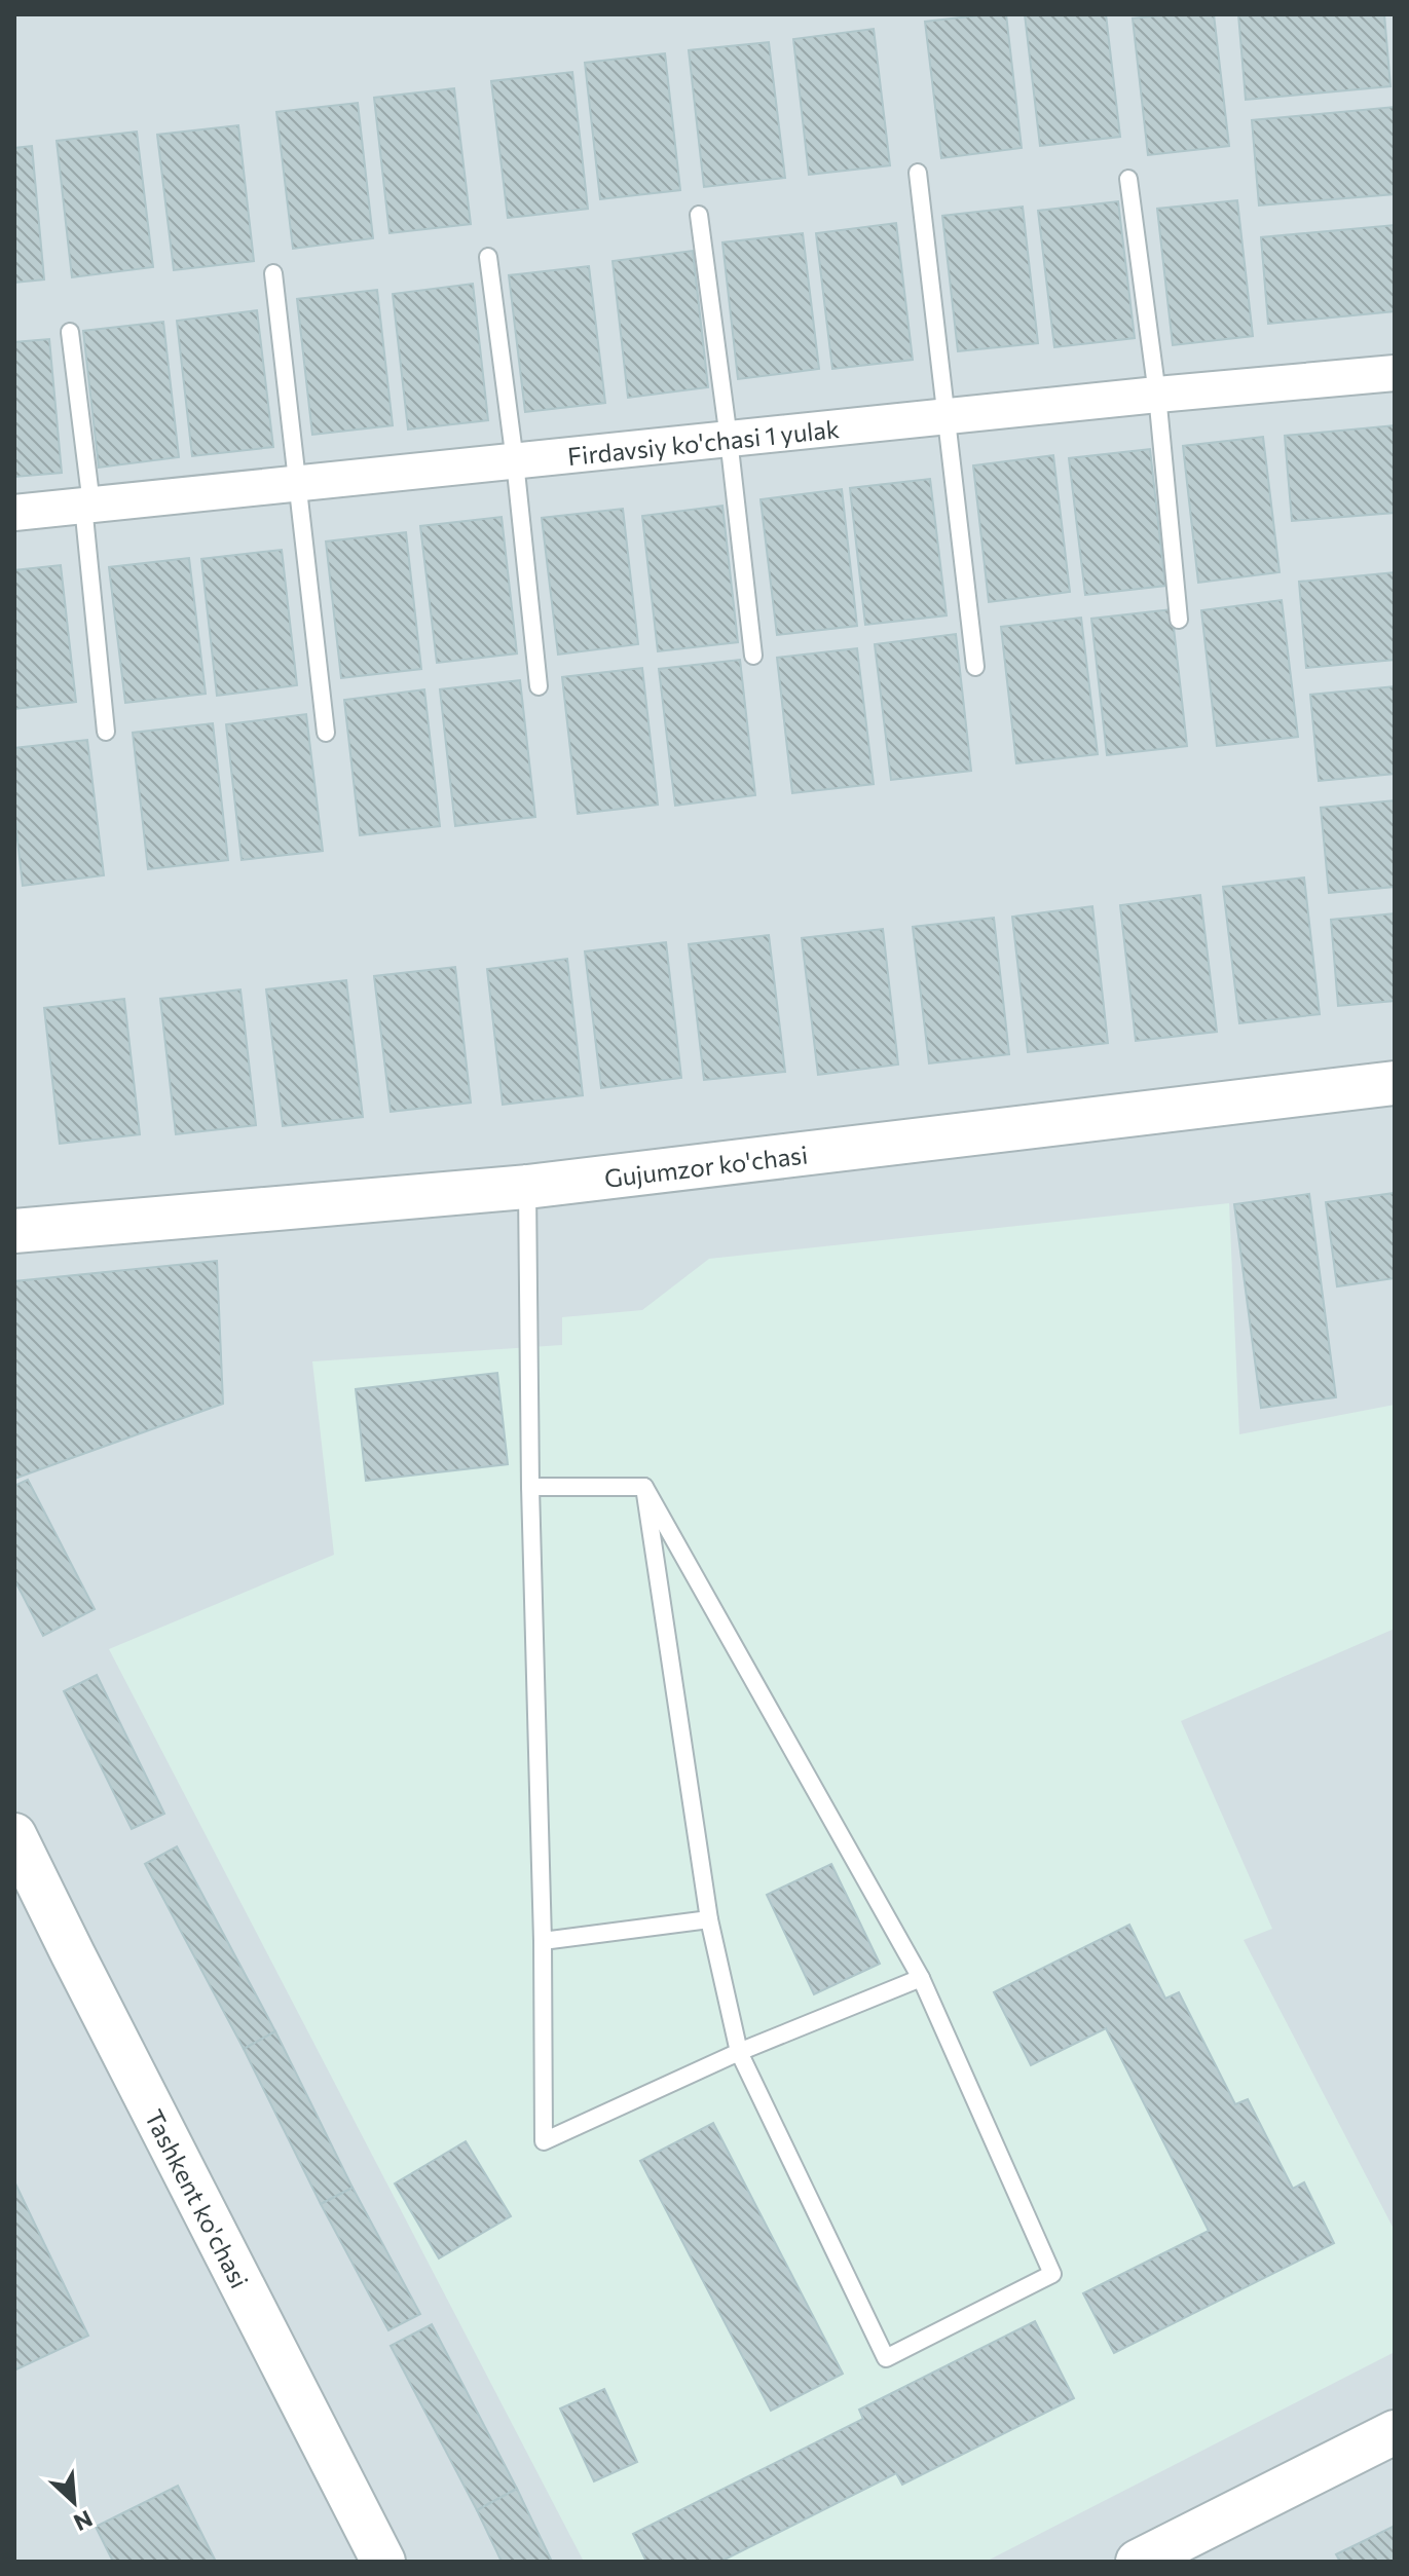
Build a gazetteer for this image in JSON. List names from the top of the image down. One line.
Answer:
{"streets":{"street":["Firdavsiy ko'chasi 1 yulak","Gujumzor ko'chasi","Tashkent ko'chasi"]},"north":"bottom right"}
